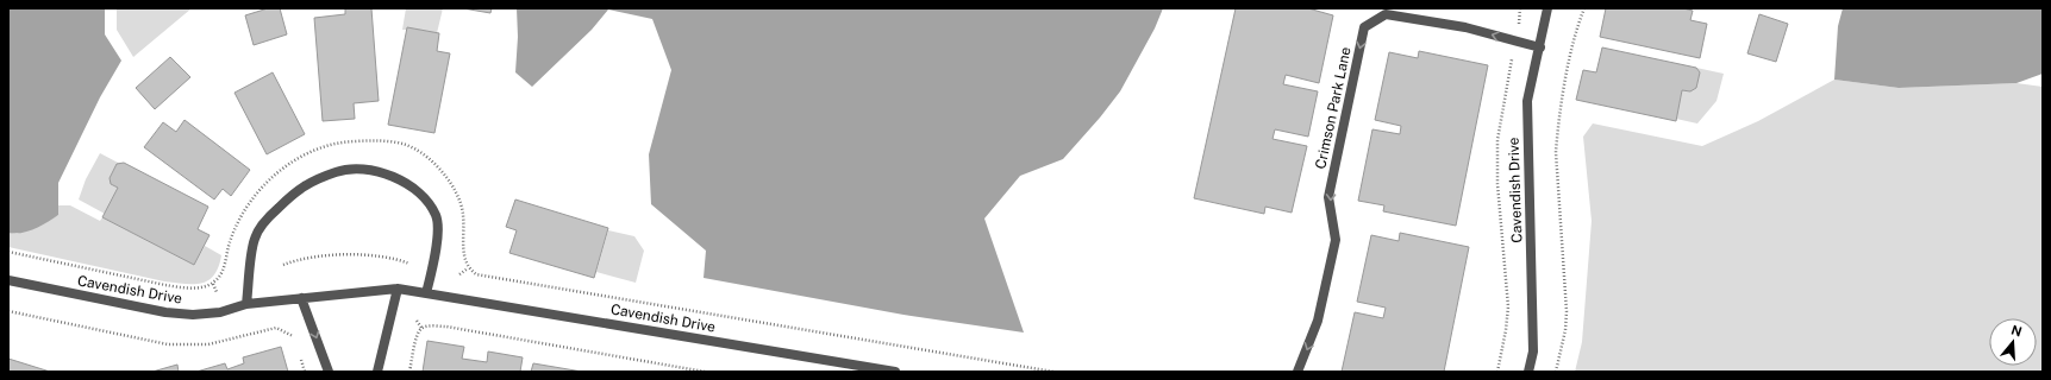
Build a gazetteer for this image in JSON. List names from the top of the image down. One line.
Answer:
{"streets":{"street":["Crimson Park Lane","Cavendish Drive"]},"crossings":[["Crimson Park Lane","Cavendish Drive"]],"north":"top"}
